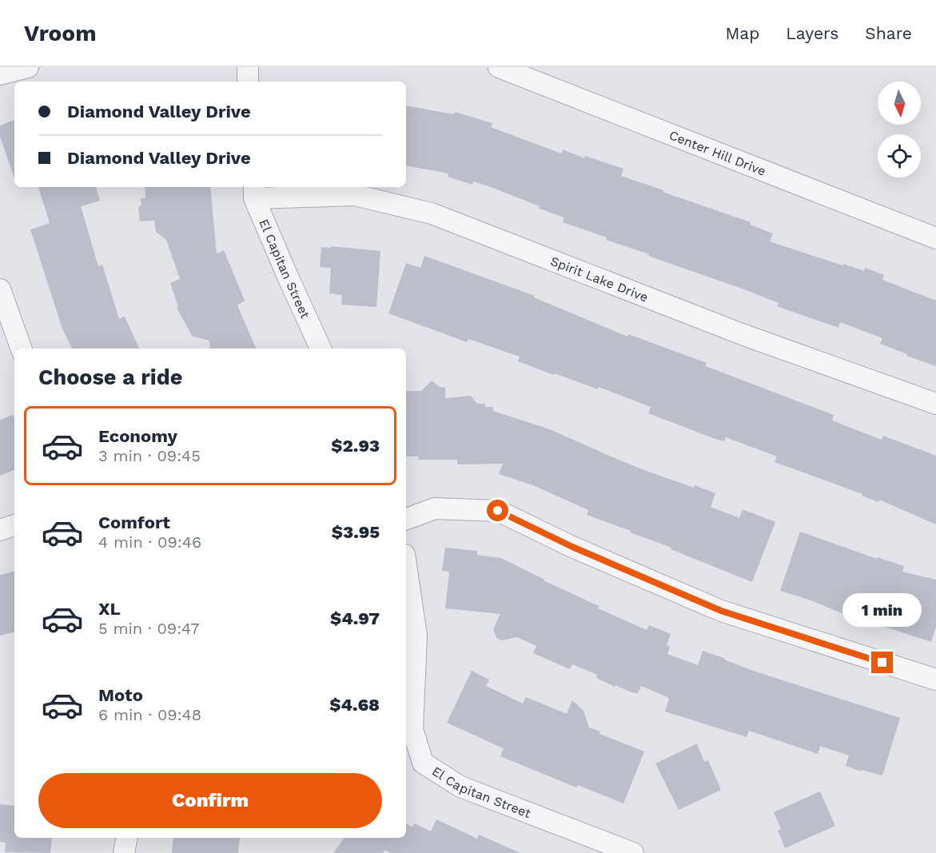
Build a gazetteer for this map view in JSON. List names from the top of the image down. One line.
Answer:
{"streets":{"street":["Center Hill Drive","El Capitan Street","Spirit Lake Drive"]},"crossings":[["El Capitan Street","Spirit Lake Drive"]],"north":"bottom","page":{"header":"Vroom","nav":["Map","Layers","Share"],"banner":["Diamond Valley Drive","Diamond Valley Drive"],"heading":"Choose a ride","list":[{"name":"Economy","note":"3 min · 09:45","value":"$2.93"},{"name":"Comfort","note":"4 min · 09:46","value":"$3.95"},{"name":"XL","note":"5 min · 09:47","value":"$4.97"},{"name":"Moto","note":"6 min · 09:48","value":"$4.68"}],"bubble":"1 min","buttons":"Confirm"}}
